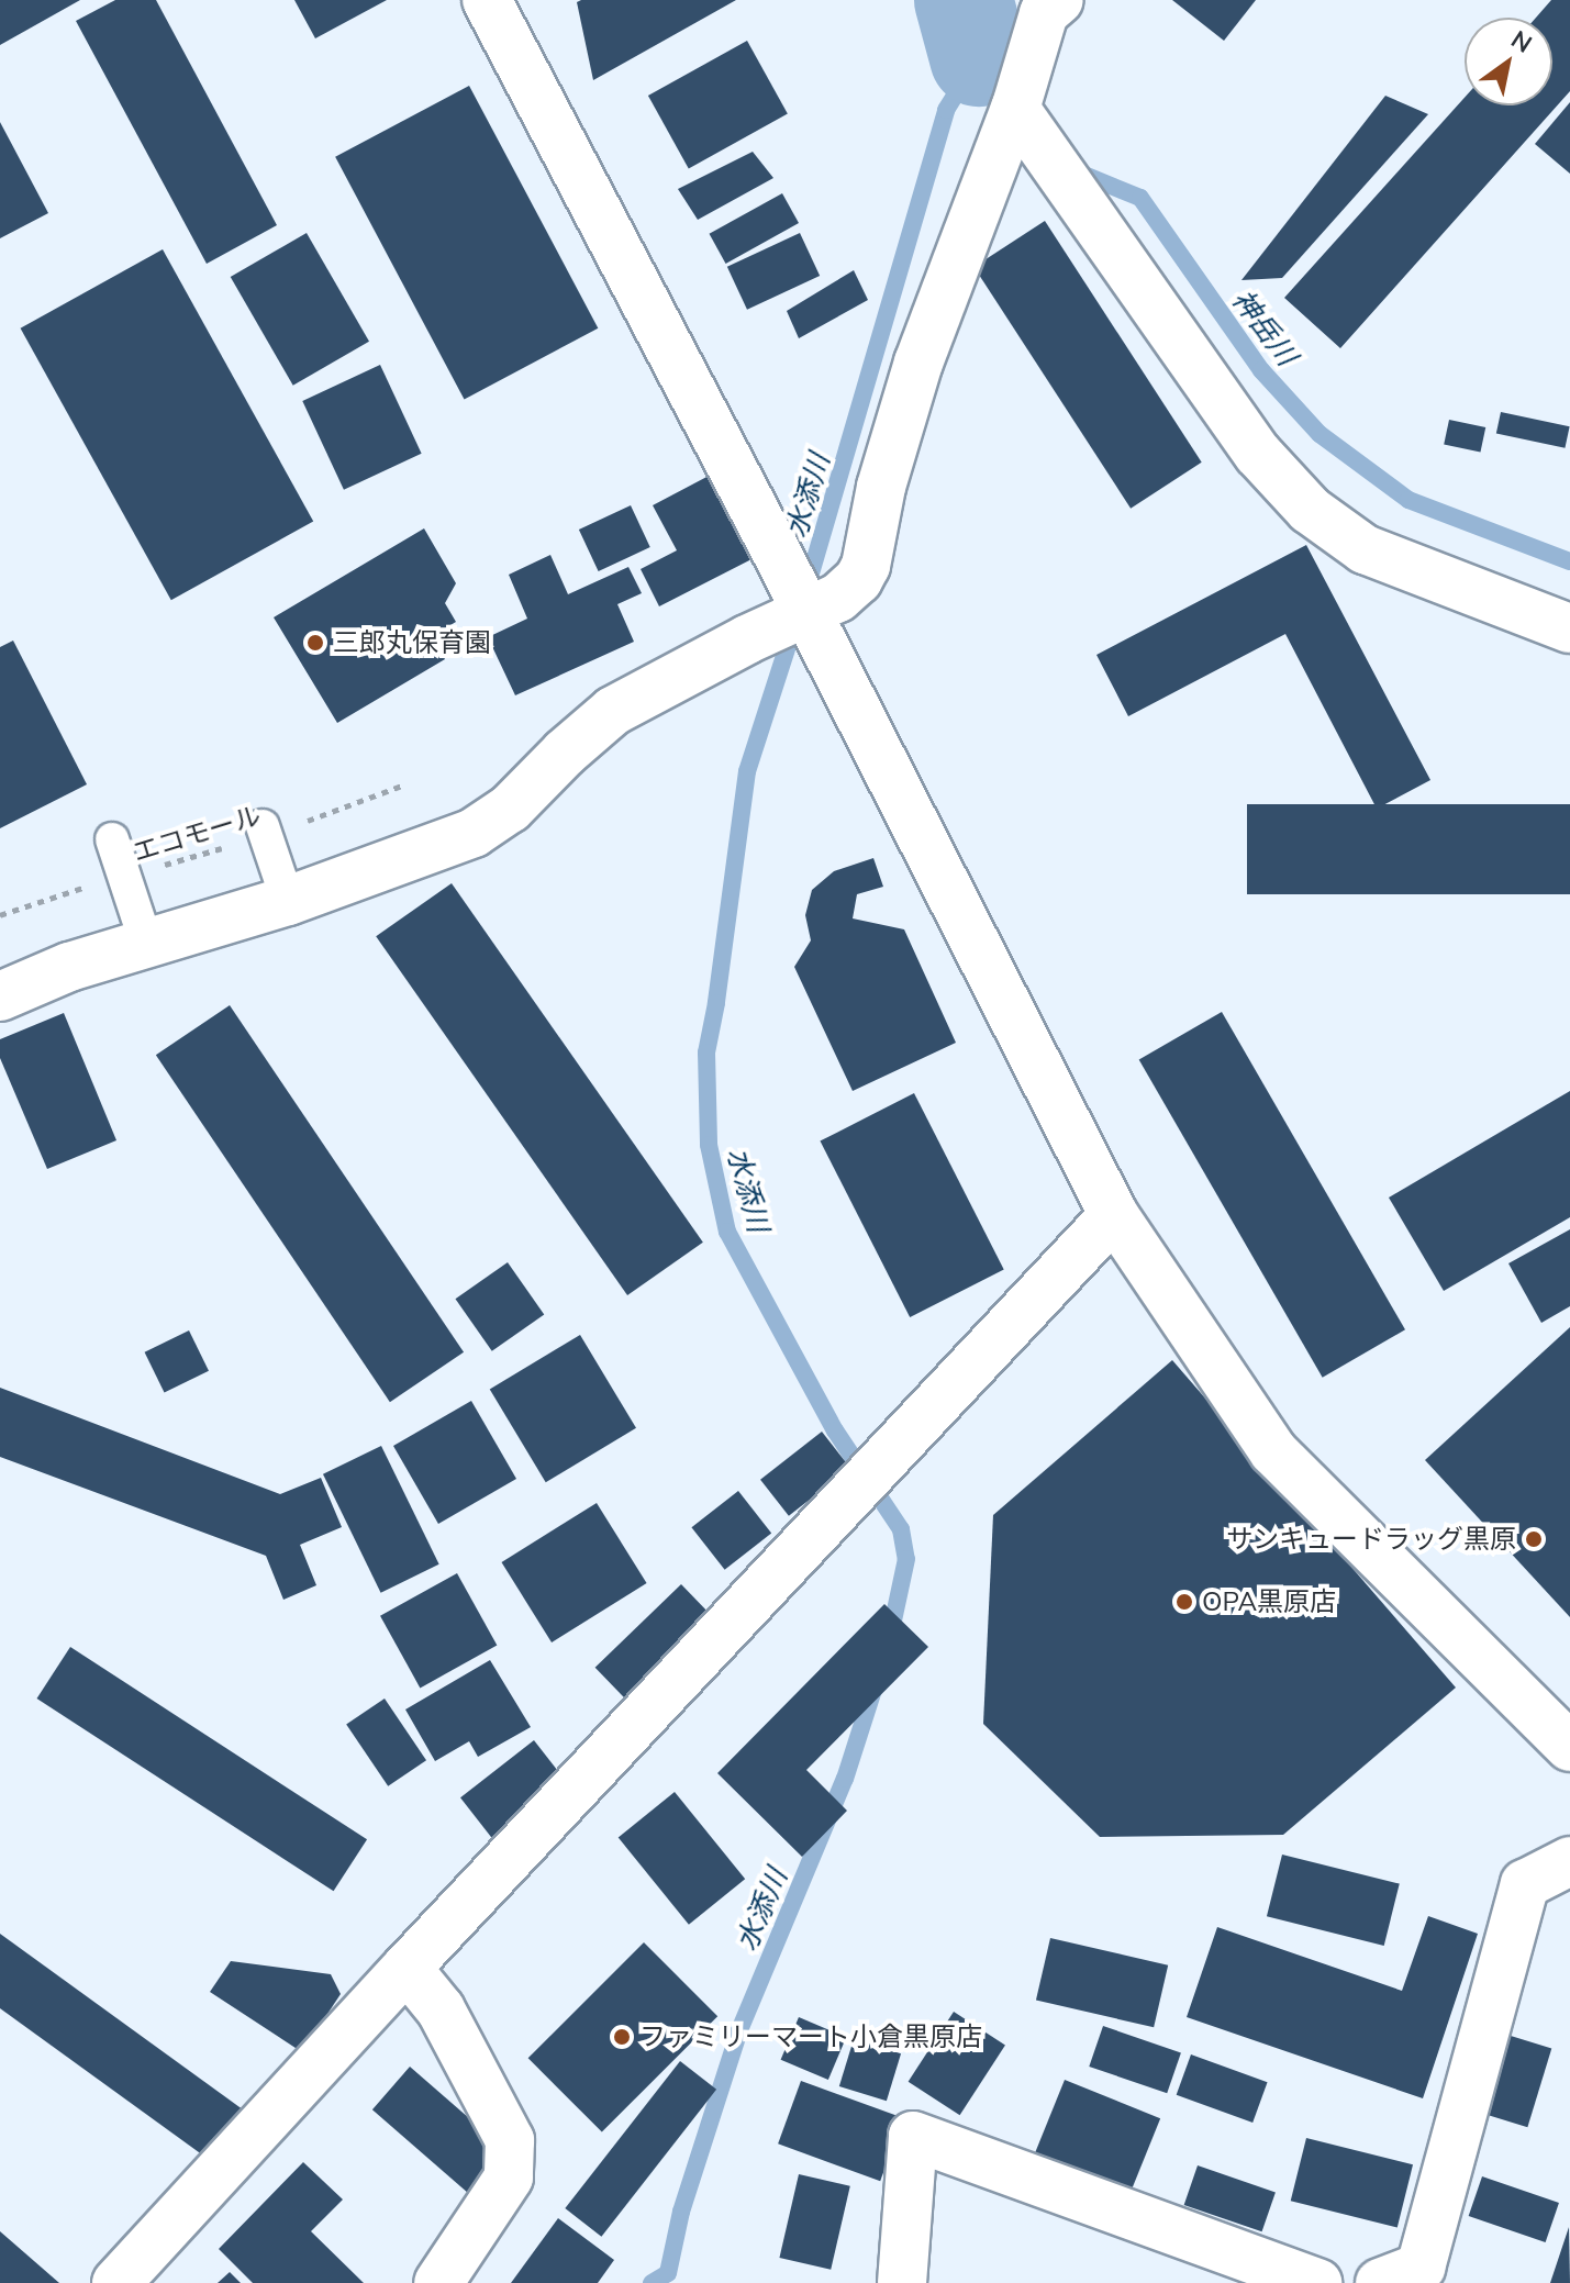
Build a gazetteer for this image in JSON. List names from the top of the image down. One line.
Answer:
{"streets":{"path":["エコモール"]},"water":["神岳川","水添川"],"places":["三郎丸保育園","サンキュードラッグ黒原","OPA黒原店","ファミリーマート小倉黒原店"],"north":"top right"}
